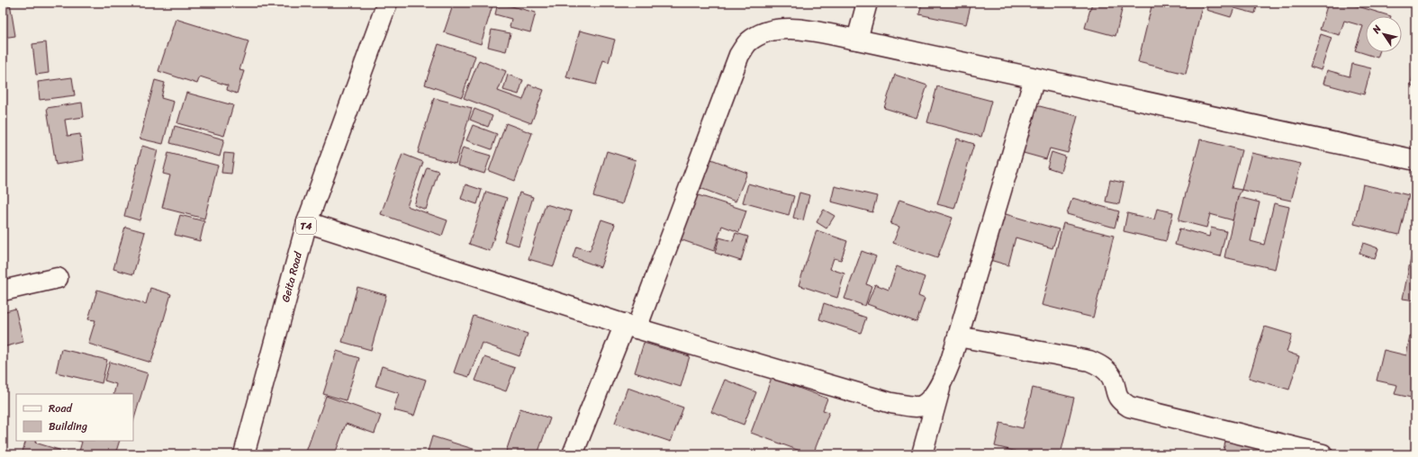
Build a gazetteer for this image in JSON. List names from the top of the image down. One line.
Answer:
{"streets":{"main road":["T4","Geita Road"]},"legend":["Road","Building"],"north":"top left"}
